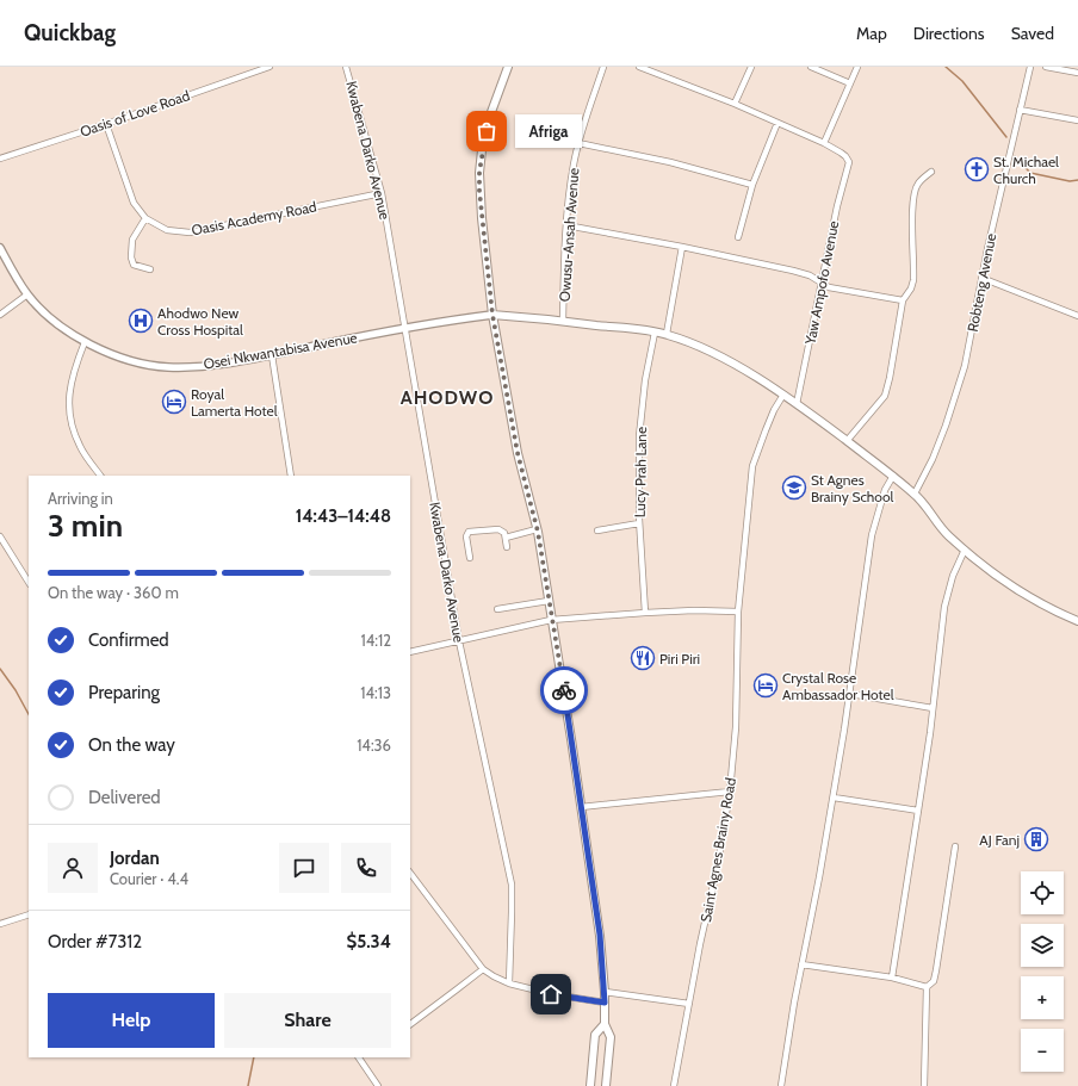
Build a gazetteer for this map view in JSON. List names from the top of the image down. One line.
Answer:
{"streets":{"street":["Oasis of Love Road","Kwabena Darko Avenue","Oasis Academy Road","Owusu-Ansah Avenue","Yaw Ampofo Avenue","Robteng Avenue","Osei Nkwantabisa Avenue","Lucy Prah Lane","Saint Agnes Brainy Road"]},"crossings":[["Oasis of Love Road","Oasis Academy Road"],["Kwabena Darko Avenue","Oasis Academy Road"],["Kwabena Darko Avenue","Osei Nkwantabisa Avenue"]],"districts":["AHODWO"],"places":{"other":["Afriga"],"church":["St. Michael Church"],"hospital":["Ahodwo New Cross Hospital"],"hotel":["Royal Lamerta Hotel","Crystal Rose Ambassador Hotel"],"school or university":["St Agnes Brainy School"],"restaurant":["Piri Piri"],"building":["AJ Fanj"]},"page":{"header":"Quickbag","nav":["Map","Directions","Saved"],"bubble":"Afriga","heading":["3 min","Arriving in","14:43–14:48"],"panel":["Jordan","Courier · 4.4","Order #7312","$5.34"],"bar":"On the way · 360 m","list":[["Confirmed","14:12"],["Preparing","14:13"],["On the way","14:36"],"Delivered"],"map_buttons":["+","−"],"buttons":["Help","Share"]}}
